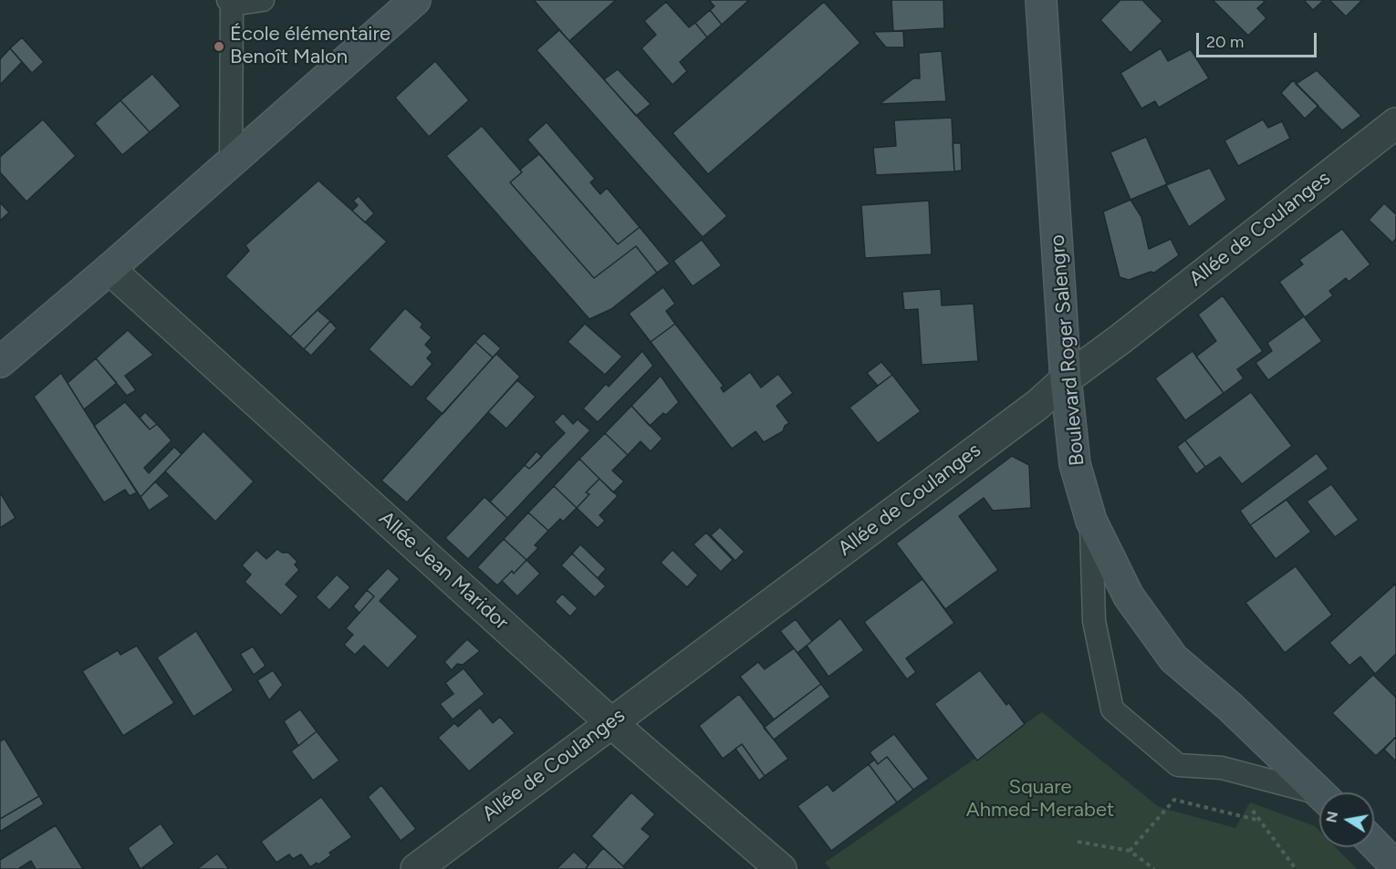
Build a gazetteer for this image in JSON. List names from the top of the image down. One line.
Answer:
{"streets":{"main road":["Boulevard Roger Salengro"],"street":["Allée de Coulanges","Allée Jean Maridor"]},"crossings":[["Allée de Coulanges","Boulevard Roger Salengro"],["Allée de Coulanges","Allée Jean Maridor"]],"parks":["Square Ahmed-Merabet"],"places":["École élémentaire Benoît Malon"],"scale_bar":"20 m","north":"left"}
